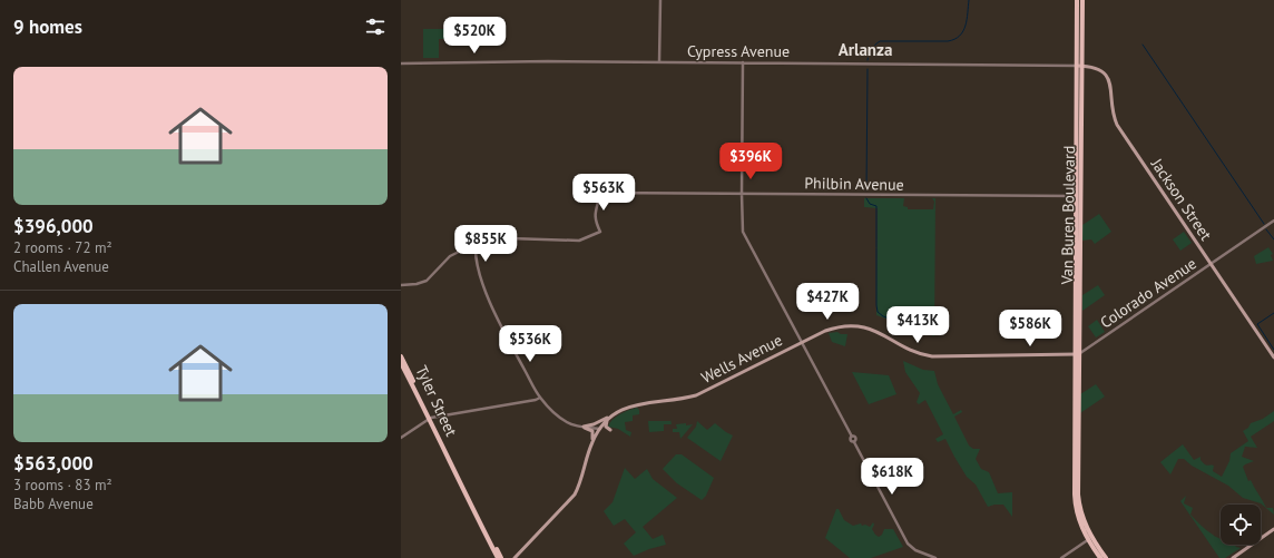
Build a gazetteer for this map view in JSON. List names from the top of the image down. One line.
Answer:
{"streets":{"main road":["Jackson Street","Van Buren Boulevard","Wells Avenue","Tyler Street"],"street":["Cypress Avenue","Philbin Avenue","Colorado Avenue"]},"crossings":[["Cypress Avenue","Jackson Street"],["Cypress Avenue","Van Buren Boulevard"],["Philbin Avenue","Van Buren Boulevard"],["Jackson Street","Van Buren Boulevard"],["Jackson Street","Colorado Avenue"],["Van Buren Boulevard","Colorado Avenue"],["Van Buren Boulevard","Wells Avenue"],["Colorado Avenue","Wells Avenue"]],"districts":["Arlanza"],"page":{"heading":"9 homes","price":["$520K","$396K","$563K","$855K","$427K","$413K","$586K","$536K","$618K"],"list":[{"name":"$396,000","note":"2 rooms · 72 m² · Challen Avenue"},{"name":"$563,000","note":"3 rooms · 83 m² · Babb Avenue"}]}}
